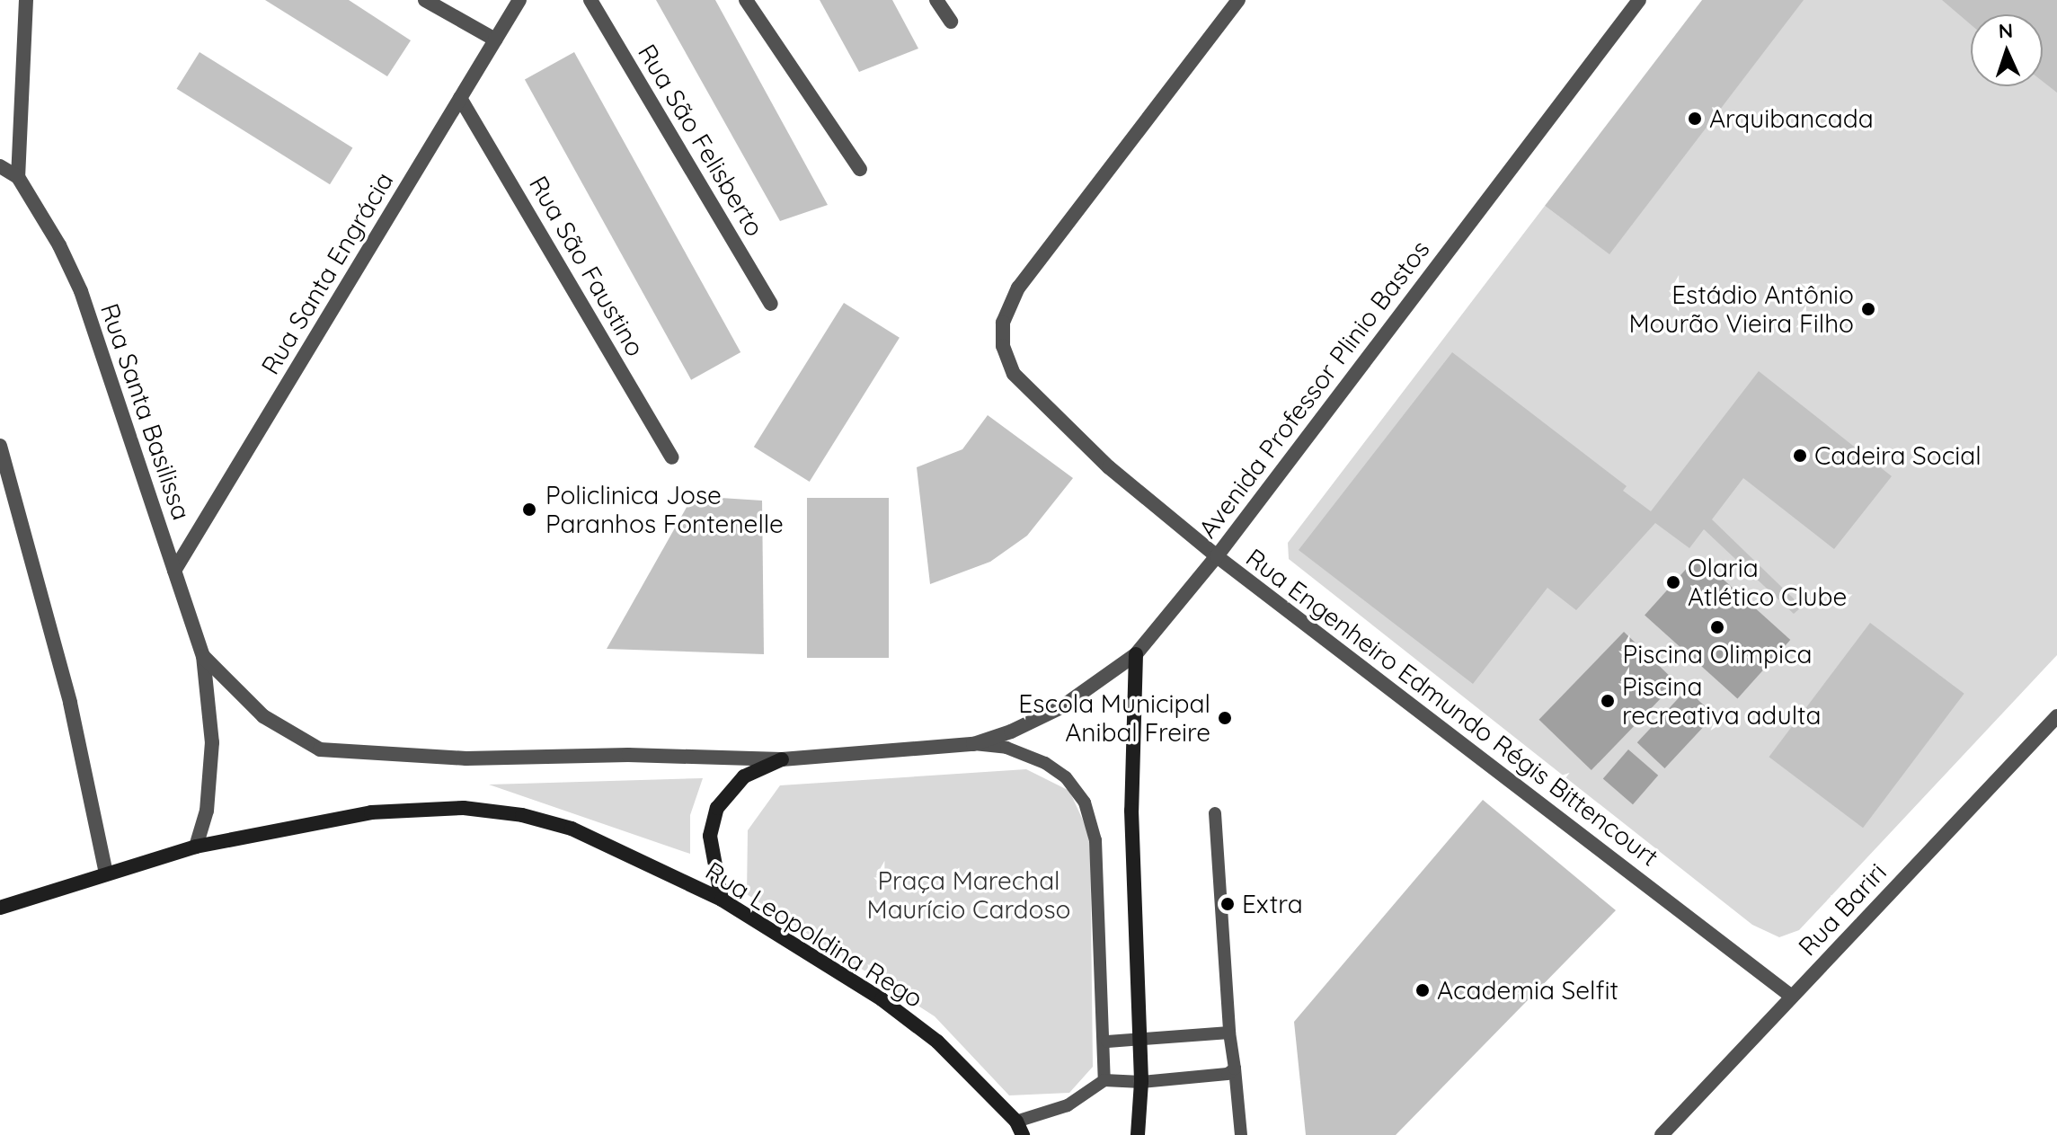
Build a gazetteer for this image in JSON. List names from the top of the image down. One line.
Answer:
{"streets":{"main road":["Rua Leopoldina Rego"],"street":["Rua São Felisberto","Rua São Faustino","Rua Santa Engrácia","Avenida Professor Plinio Bastos","Rua Santa Basilissa","Rua Engenheiro Edmundo Régis Bittencourt","Rua Bariri"]},"crossings":[["Rua São Faustino","Rua Santa Engrácia"],["Rua Santa Engrácia","Rua Santa Basilissa"],["Avenida Professor Plinio Bastos","Rua Engenheiro Edmundo Régis Bittencourt"],["Rua Santa Basilissa","Rua Leopoldina Rego"],["Rua Engenheiro Edmundo Régis Bittencourt","Rua Bariri"]],"parks":["Praça Marechal Maurício Cardoso"],"places":["Arquibancada","Estádio Antônio Mourão Vieira Filho","Cadeira Social","Policlinica Jose Paranhos Fontenelle","Olaria Atlético Clube","Piscina Olimpica","Piscina recreativa adulta","Escola Municipal Anibal Freire","Extra","Academia Selfit"],"north":"top"}
